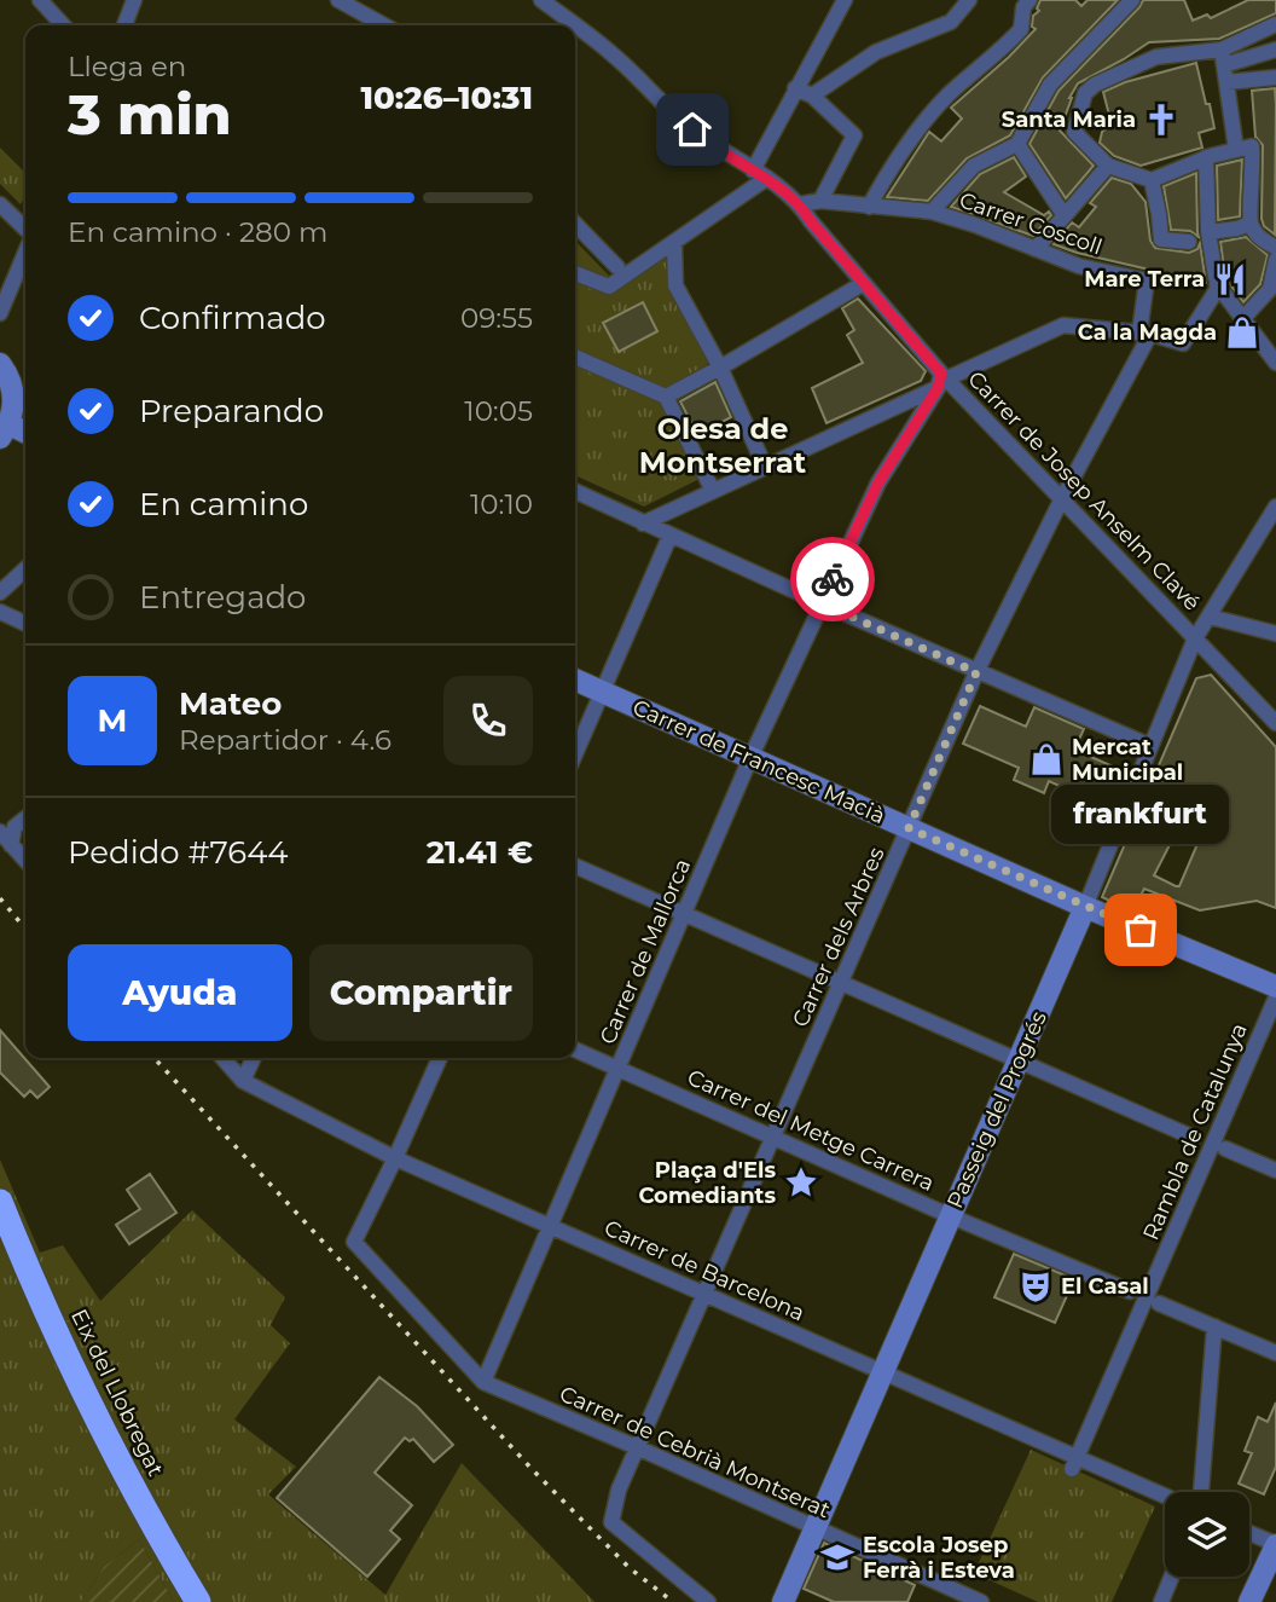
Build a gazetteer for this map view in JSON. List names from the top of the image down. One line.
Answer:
{"streets":{"highway":["Eix del Llobregat"],"street":["Carrer Coscoll","Carrer de Josep Anselm Clavé","Carrer de Francesc Macià","Carrer dels Arbres","Carrer de Mallorca","Passeig del Progrés","Carrer del Metge Carrera","Rambla de Catalunya","Carrer de Barcelona","Carrer de Cebrià Montserat"]},"crossings":[["Carrer Coscoll","Carrer de Josep Anselm Clavé"],["Carrer Coscoll","Carrer dels Arbres"],["Carrer de Josep Anselm Clavé","Carrer dels Arbres"],["Carrer de Josep Anselm Clavé","Carrer de Mallorca"],["Carrer de Josep Anselm Clavé","Passeig del Progrés"],["Carrer de Francesc Macià","Carrer dels Arbres"],["Carrer de Francesc Macià","Carrer de Mallorca"],["Carrer de Francesc Macià","Passeig del Progrés"],["Carrer dels Arbres","Carrer del Metge Carrera"],["Carrer dels Arbres","Carrer de Barcelona"],["Carrer dels Arbres","Carrer de Cebrià Montserat"],["Carrer de Mallorca","Carrer del Metge Carrera"],["Carrer de Mallorca","Carrer de Barcelona"],["Carrer de Mallorca","Carrer de Cebrià Montserat"],["Passeig del Progrés","Carrer del Metge Carrera"],["Passeig del Progrés","Carrer de Barcelona"],["Passeig del Progrés","Carrer de Cebrià Montserat"],["Rambla de Catalunya","Carrer de Barcelona"]],"districts":["Olesa de Montserrat"],"places":{"church":["Santa Maria"],"restaurant":["Mare Terra"],"shop":["Ca la Magda","Mercat Municipal"],"other":["frankfurt"],"place":["Plaça d'Els Comediants"],"theatre":["El Casal"],"school or university":["Escola Josep Ferrà i Esteva"]},"page":{"heading":["3 min","Llega en","10:26–10:31"],"panel":["Mateo","Repartidor · 4.6","Pedido #7644","21.41 €"],"bar":"En camino · 280 m","list":[["Confirmado","09:55"],["Preparando","10:05"],["En camino","10:10"],"Entregado"],"round":"M","bubble":"frankfurt","buttons":["Ayuda","Compartir"]}}
